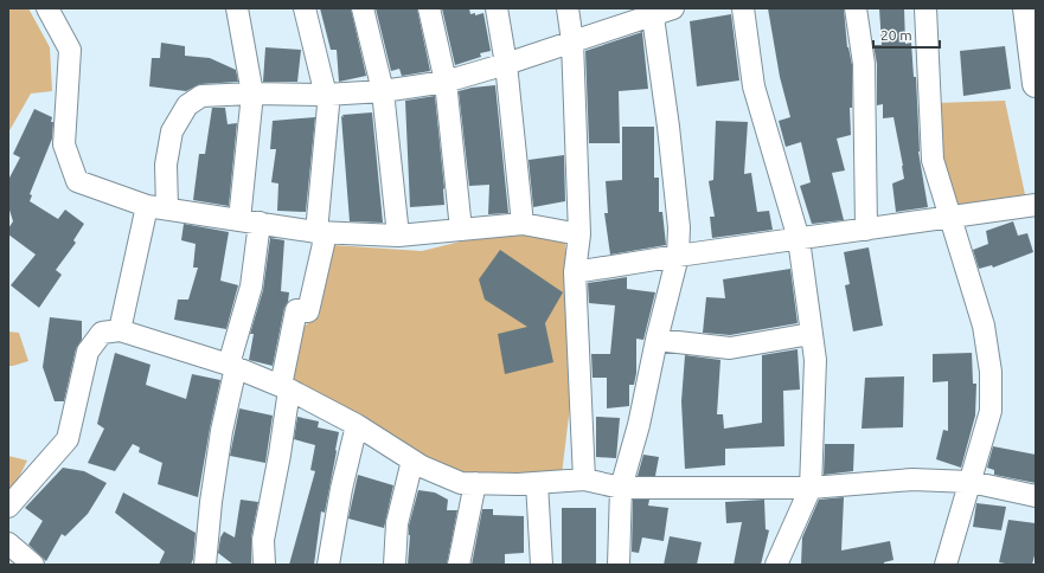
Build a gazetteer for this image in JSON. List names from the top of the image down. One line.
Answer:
{"scale_bar":"20 m"}
